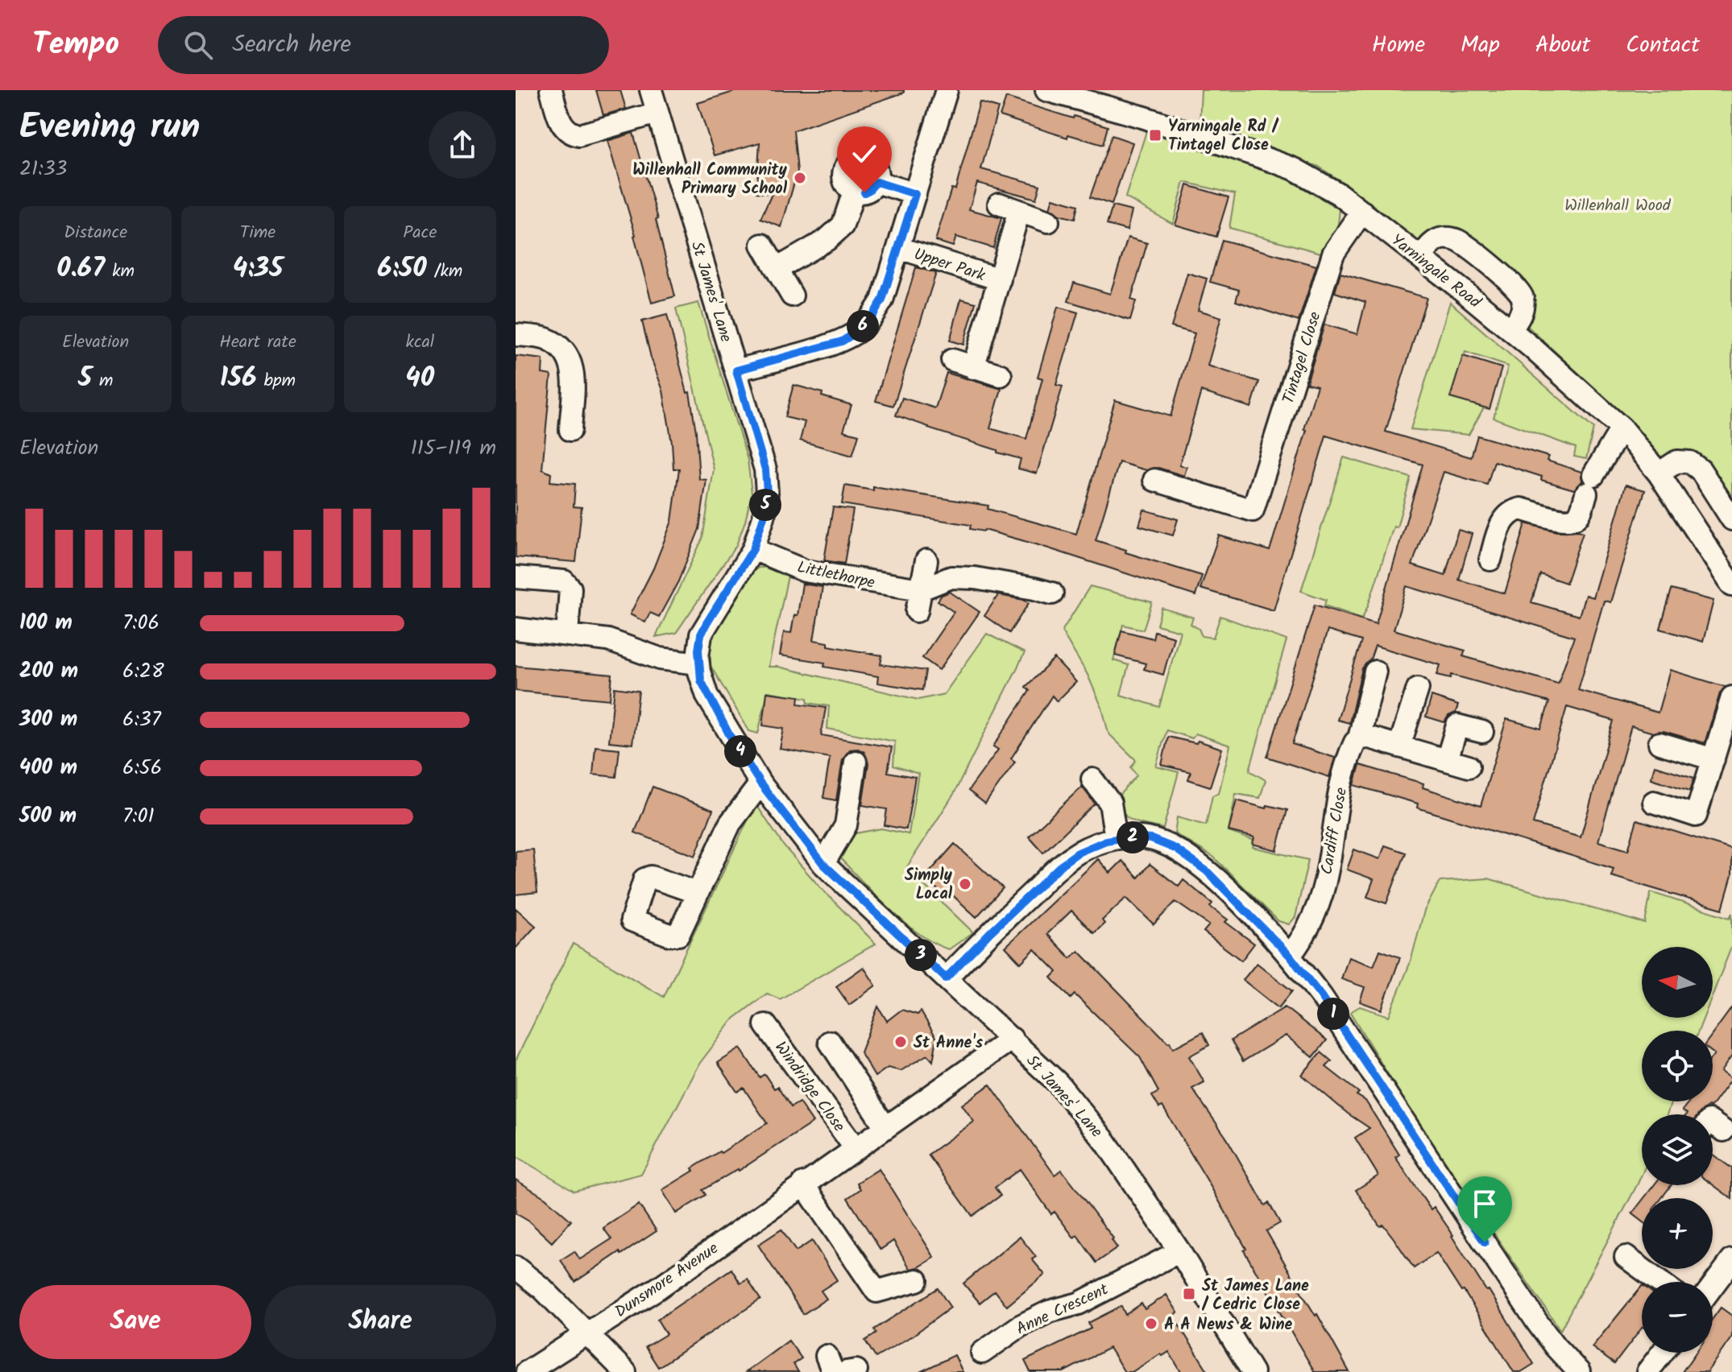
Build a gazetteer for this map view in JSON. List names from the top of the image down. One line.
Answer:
{"streets":{"street":["Upper Park","Yarningale Road","St James' Lane","Tintagel Close","Littlethorpe","Cardiff Close","Windridge Close","Dunsmore Avenue","Anne Crescent"]},"crossings":[["Yarningale Road","Tintagel Close"],["St James' Lane","Littlethorpe"],["St James' Lane","Dunsmore Avenue"],["St James' Lane","Anne Crescent"],["Windridge Close","Dunsmore Avenue"]],"parks":["Willenhall Wood"],"places":{"transit":["Yarningale Rd / Tintagel Close","St James Lane / Cedric Close"],"other":["Willenhall Community Primary School","Simply Local","St Anne's","A A News & Wine"]},"north":"left","page":{"header":"Tempo","search":"Search here","nav":["Home","Map","About","Contact"],"heading":["Evening run","21:33"],"stats":[["Distance","0.67 km"],["Time","4:35"],["Pace","6:50 /km"],["Elevation","5 m"],["Heart rate","156 bpm"],["kcal","40"]],"pins":["6","5","4","2","3","1"],"chart":["Elevation","115–119 m"],"list":[{"name":"100 m","note":"7:06"},{"name":"200 m","note":"6:28"},{"name":"300 m","note":"6:37"},{"name":"400 m","note":"6:56"},{"name":"500 m","note":"7:01"}],"map_buttons":["+","−"],"buttons":["Save","Share"]}}
